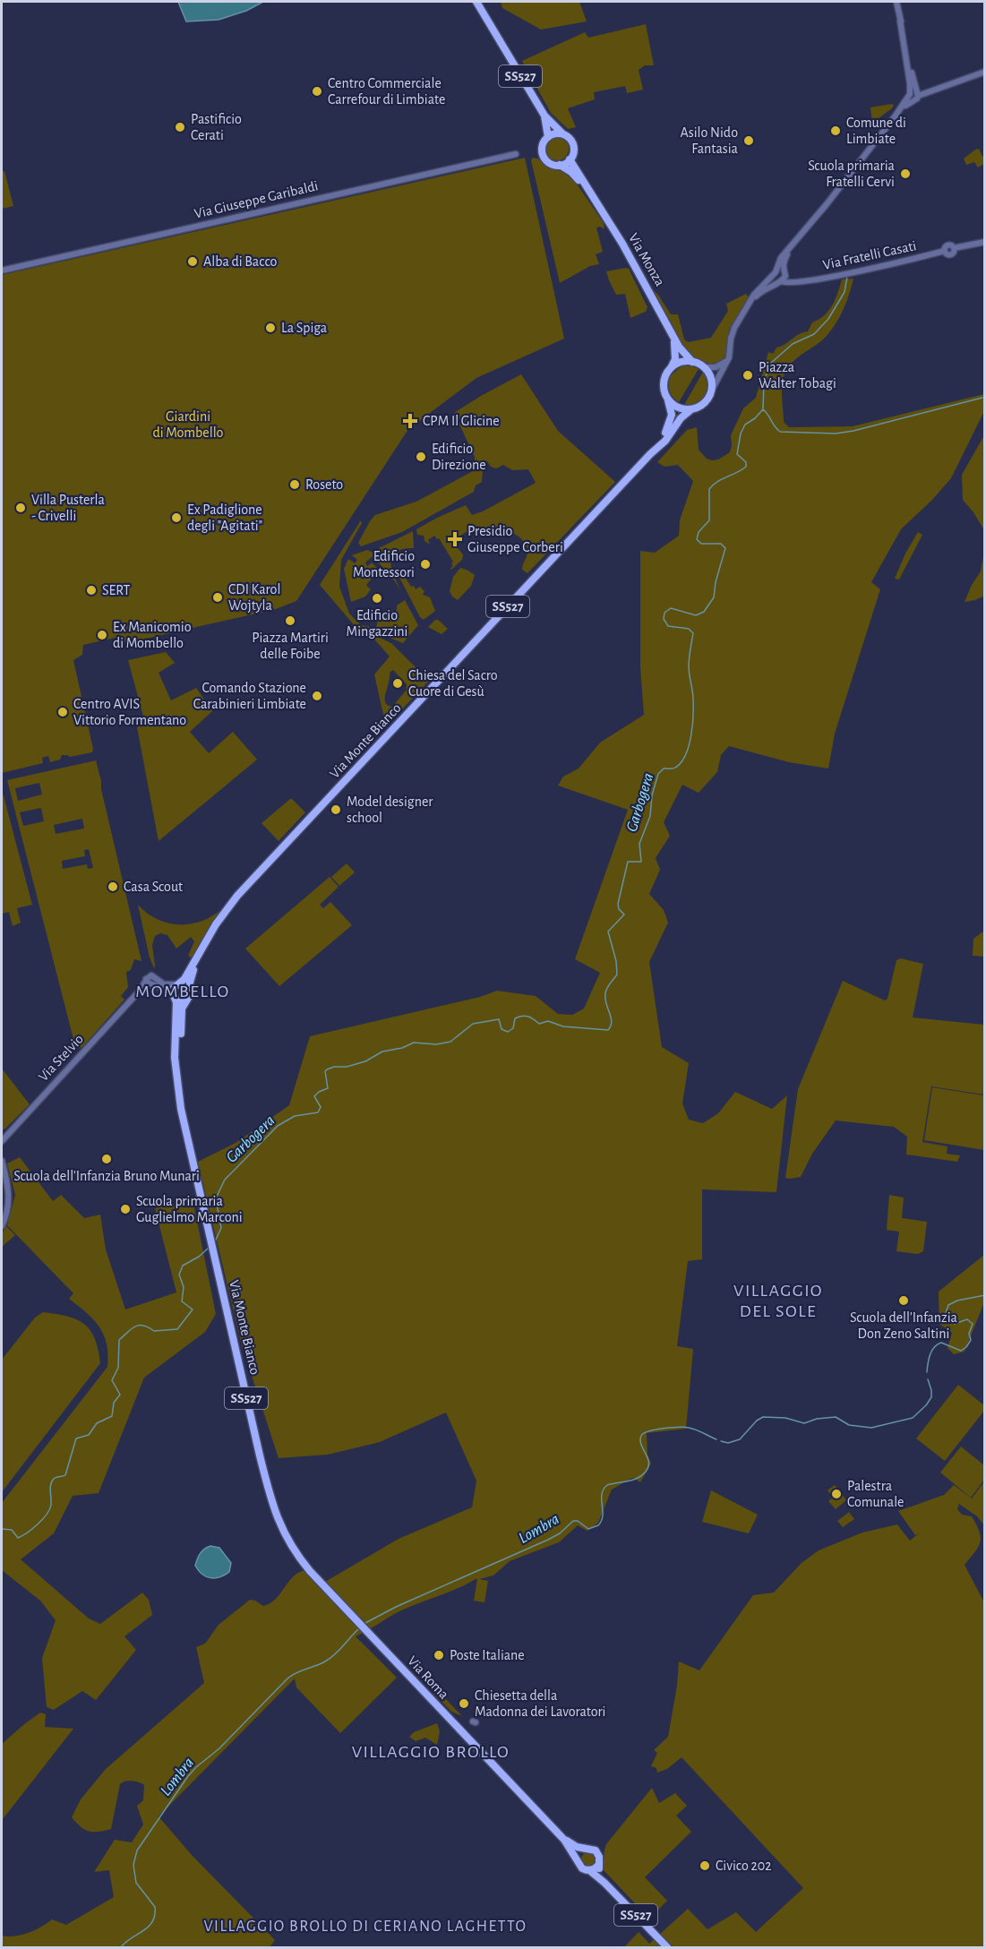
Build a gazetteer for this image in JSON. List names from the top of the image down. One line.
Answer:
{"streets":{"main road":["SS527","Via Monza","Via Monte Bianco","Via Roma"],"street":["Via Giuseppe Garibaldi","Via Fratelli Casati","Via Stelvio"]},"crossings":[["SS527","Via Monza"],["SS527","Via Monte Bianco"],["SS527","Via Roma"],["Via Monza","Via Monte Bianco"],["Via Monte Bianco","Via Roma"]],"districts":["MOMBELLO","VILLAGGIO DEL SOLE","VILLAGGIO BROLLO","VILLAGGIO BROLLO DI CERIANO LAGHETTO"],"water":["Garbogera","Lombra"],"parks":["Giardini di Mombello"],"places":{"other":["Centro Commerciale Carrefour di Limbiate","Pastificio Cerati","Comune di Limbiate","Asilo Nido Fantasia","Scuola primaria Fratelli Cervi","Alba di Bacco","La Spiga","Piazza Walter Tobagi","Edificio Direzione","Roseto","Villa Pusterla - Crivelli","Ex Padiglione degli \"Agitati\"","Edificio Montessori","SERT","CDI Karol Wojtyla","Edificio Mingazzini","Piazza Martiri delle Foibe","Ex Manicomio di Mombello","Chiesa del Sacro Cuore di Gesù","Comando Stazione Carabinieri Limbiate","Centro AVIS Vittorio Formentano","Model designer school","Casa Scout","Scuola dell'Infanzia Bruno Munari","Scuola primaria Guglielmo Marconi","Scuola dell'Infanzia Don Zeno Saltini","Palestra Comunale","Poste Italiane","Chiesetta della Madonna dei Lavoratori","Civico 202"],"health":["CPM Il Glicine","Presidio Giuseppe Corberi"]}}
